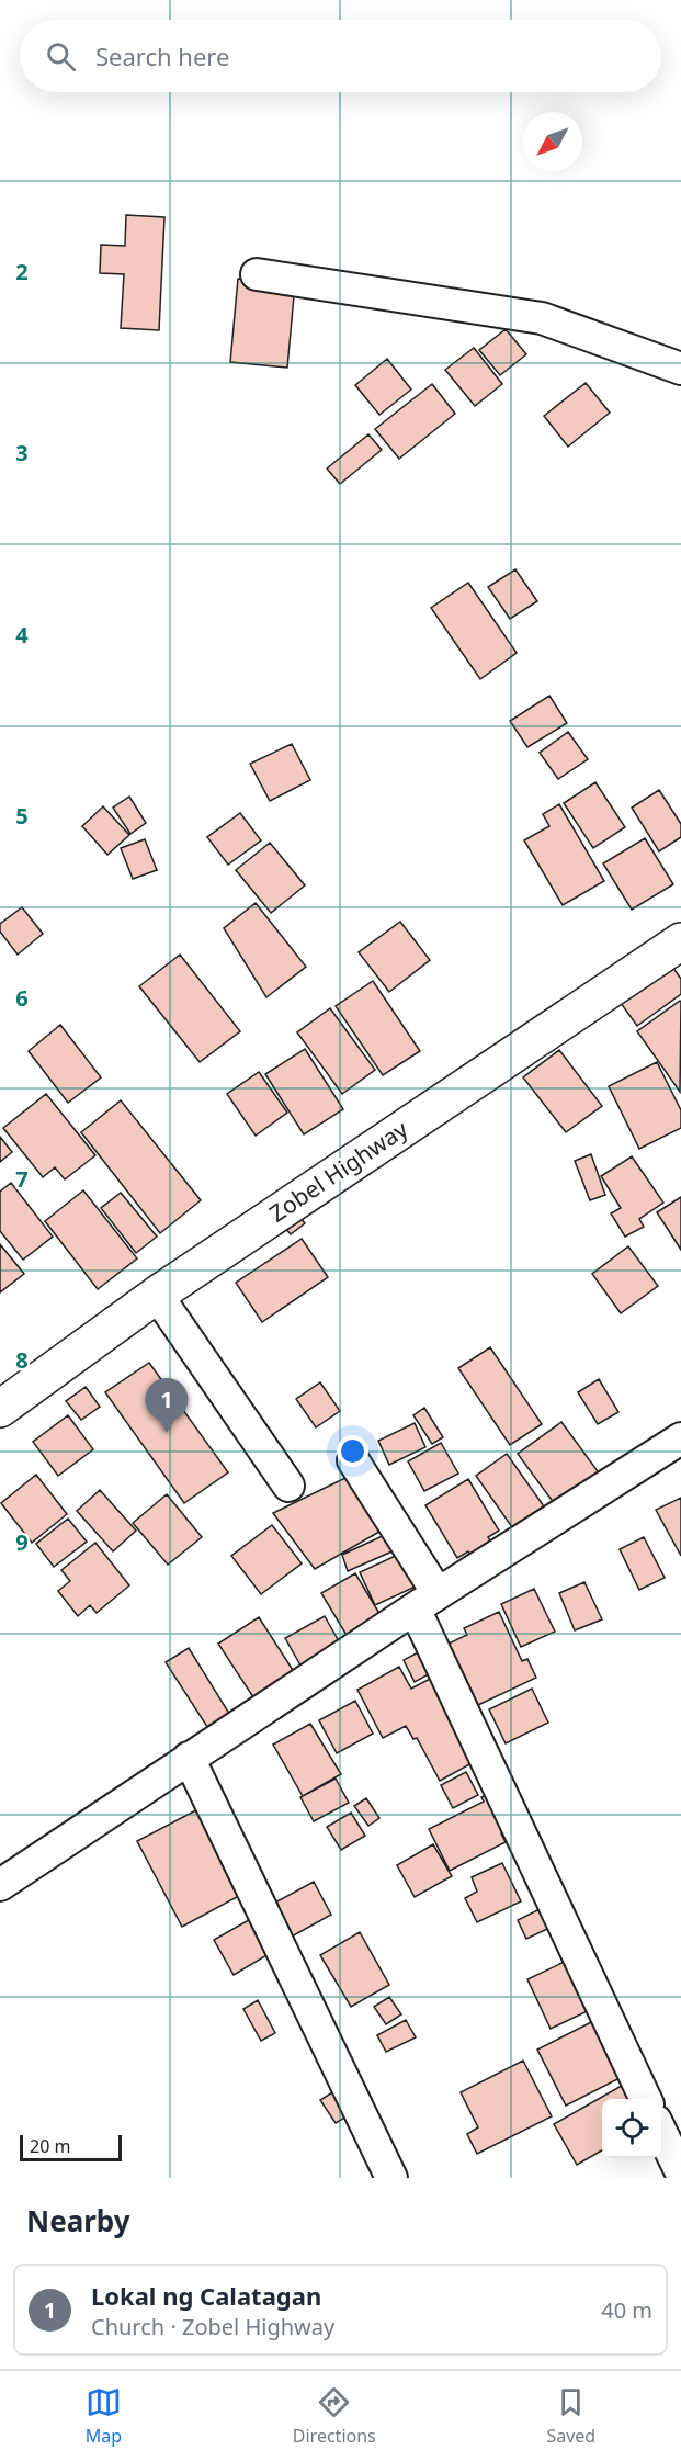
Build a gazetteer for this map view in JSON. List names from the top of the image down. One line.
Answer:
{"streets":{"main road":["Zobel Highway"]},"scale_bar":"20 m","north":"bottom left","page":{"search":"Search here","pins":"1","scale":"20 m","heading":"Nearby","list":[{"mark":"1","name":"Lokal ng Calatagan","note":"Church · Zobel Highway","value":"40 m"}],"nav":["Map","Directions","Saved"]},"grid":{"rows":["2","3","4","5","6","7","8","9"]}}
